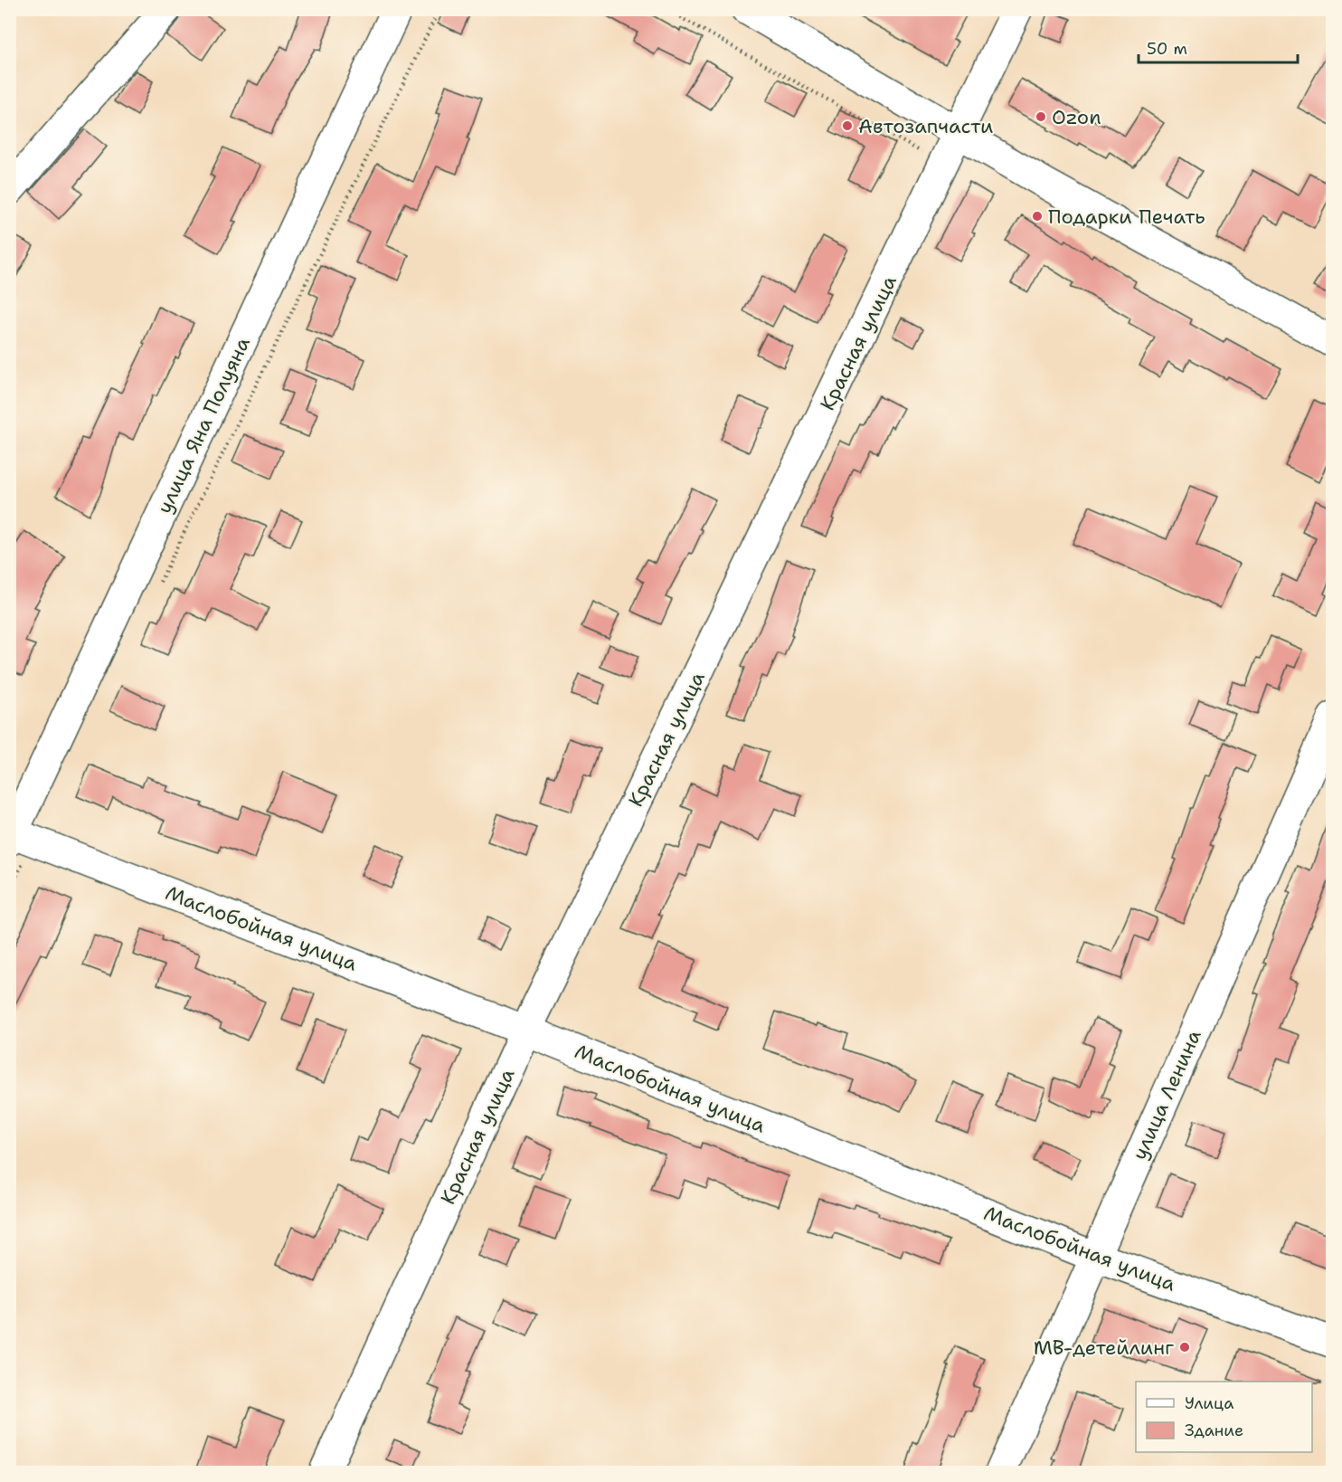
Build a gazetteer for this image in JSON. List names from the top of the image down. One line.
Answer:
{"streets":{"street":["Красная улица","улица Яна Полуяна","Маслобойная улица","улица Ленина"]},"crossings":[["Красная улица","Маслобойная улица"],["улица Яна Полуяна","Маслобойная улица"],["Маслобойная улица","улица Ленина"]],"places":["Ozon","Автозапчасти","Подарки Печать","MB-детейлинг"],"legend":["Улица","Здание"],"scale_bar":"50 m"}
